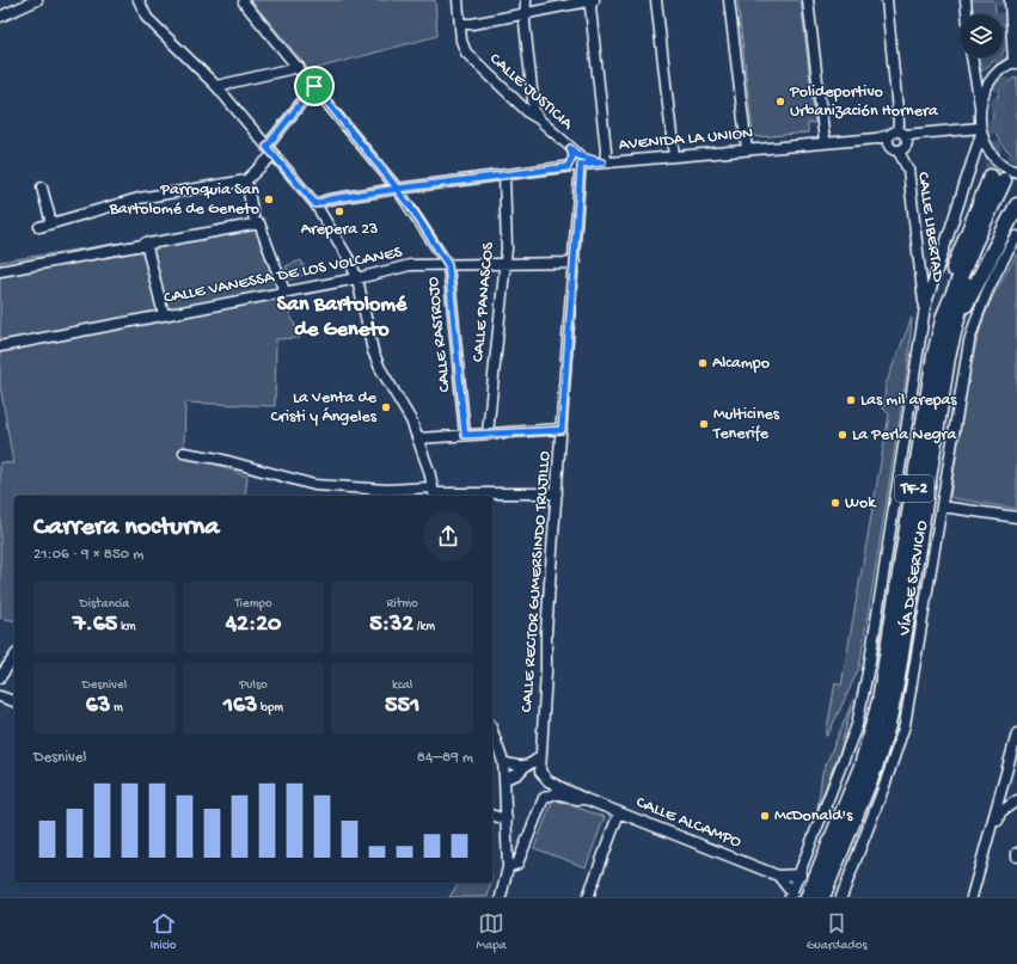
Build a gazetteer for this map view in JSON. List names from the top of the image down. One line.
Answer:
{"streets":{"highway":["TF-2"],"street":["CALLE JUSTICIA","AVENIDA LA UNION","CALLE LIBERTAD","CALLE VANESSA DE LOS VOLCANES","CALLE PANASCOS","CALLE RASTROJO","VÍA DE SERVICIO","CALLE RECTOR GUMERSINDO TRUJILLO","CALLE ALCAMPO"]},"crossings":[["CALLE JUSTICIA","AVENIDA LA UNION"],["CALLE JUSTICIA","CALLE RECTOR GUMERSINDO TRUJILLO"],["AVENIDA LA UNION","CALLE LIBERTAD"],["AVENIDA LA UNION","CALLE PANASCOS"],["AVENIDA LA UNION","CALLE RASTROJO"],["AVENIDA LA UNION","CALLE RECTOR GUMERSINDO TRUJILLO"],["CALLE VANESSA DE LOS VOLCANES","CALLE PANASCOS"],["CALLE VANESSA DE LOS VOLCANES","CALLE RASTROJO"],["CALLE VANESSA DE LOS VOLCANES","CALLE RECTOR GUMERSINDO TRUJILLO"],["CALLE RECTOR GUMERSINDO TRUJILLO","CALLE ALCAMPO"]],"districts":["San Bartolomé de Geneto"],"places":["Polideportivo Urbanización Hornera","Parroquia San Bartolomé de Geneto","Arepera 23","Alcampo","Las mil arepas","La Venta de Cristi y Ángeles","Multicines Tenerife","La Perla Negra","Wok","McDonald's"],"page":{"heading":["Carrera nocturna","21:06 · 9 × 850 m"],"stats":[["Distancia","7.65 km"],["Tiempo","42:20"],["Ritmo","5:32 /km"],["Desnivel","63 m"],["Pulso","163 bpm"],["kcal","551"]],"chart":["Desnivel","84–89 m"],"tabs":["Inicio","Mapa","Guardados"]}}
